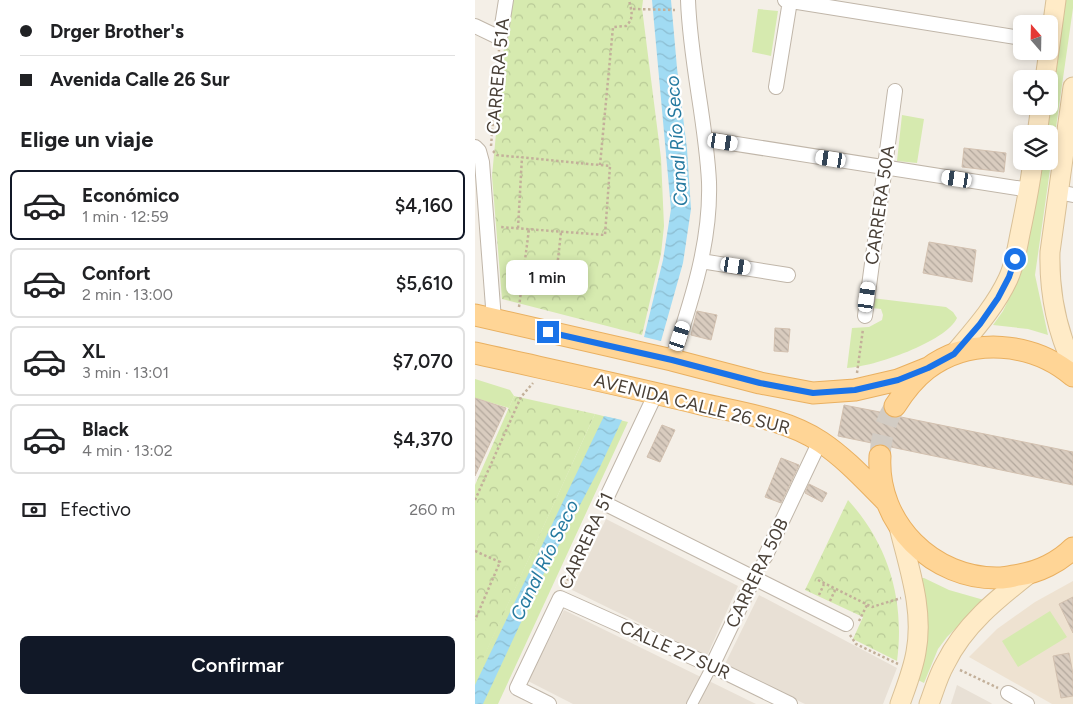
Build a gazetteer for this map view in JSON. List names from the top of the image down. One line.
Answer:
{"streets":{"main road":["AVENIDA CALLE 26 SUR"],"street":["CARRERA 51A","CARRERA 50A","CARRERA 51","CARRERA 50B","CALLE 27 SUR"]},"crossings":[["CARRERA 51A","AVENIDA CALLE 26 SUR"],["AVENIDA CALLE 26 SUR","CARRERA 51"],["AVENIDA CALLE 26 SUR","CARRERA 50B"],["CARRERA 51","CALLE 27 SUR"],["CARRERA 50B","CALLE 27 SUR"]],"water":["Canal Río Seco"],"north":"top","page":{"banner":["Drger Brother's","Avenida Calle 26 Sur"],"heading":"Elige un viaje","list":[{"name":"Económico","note":"1 min · 12:59","value":"$4,160"},{"name":"Confort","note":"2 min · 13:00","value":"$5,610"},{"name":"XL","note":"3 min · 13:01","value":"$7,070"},{"name":"Black","note":"4 min · 13:02","value":"$4,370"}],"bubble":"1 min","pay":["Efectivo","260 m"],"buttons":"Confirmar"}}
